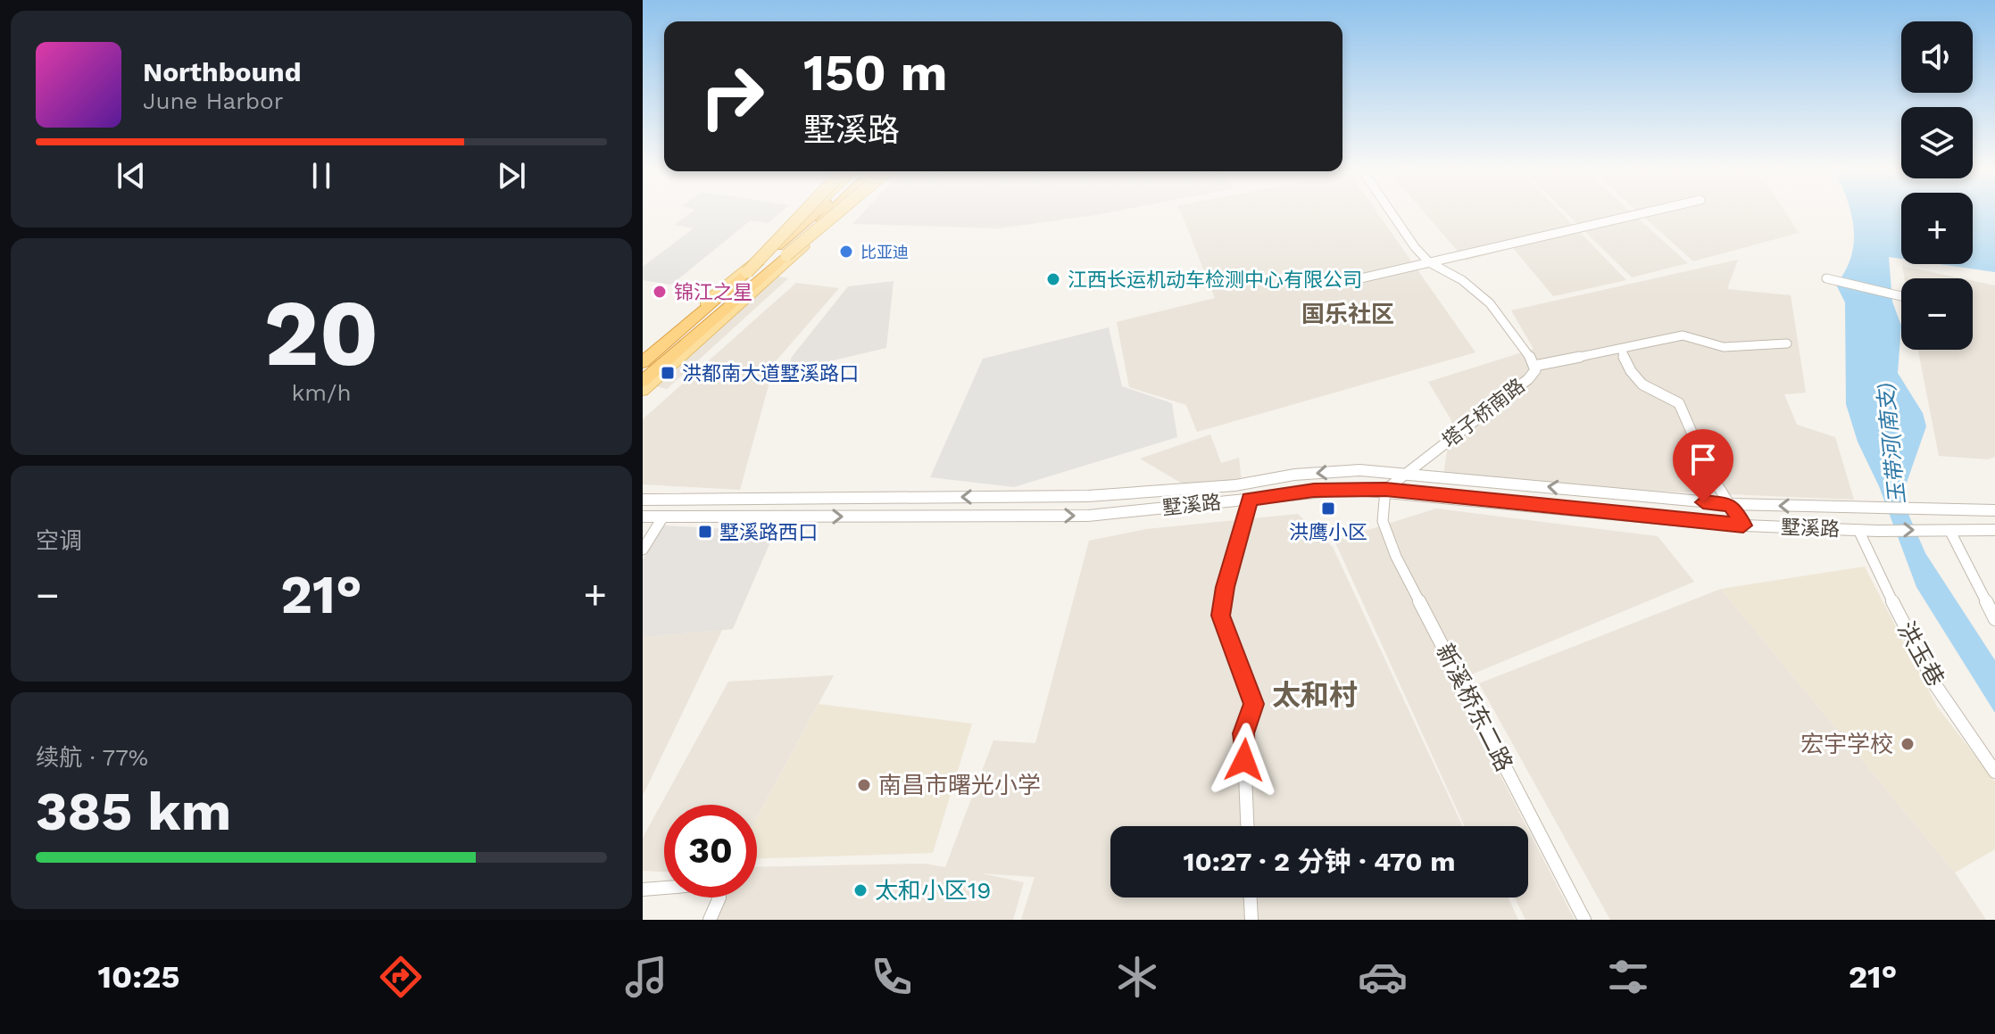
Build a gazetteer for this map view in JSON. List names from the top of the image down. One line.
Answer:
{"streets":{"street":["塔子桥南路","墅溪路","洪玉巷","新溪桥东二路"]},"crossings":[["塔子桥南路","墅溪路"],["塔子桥南路","新溪桥东二路"],["墅溪路","洪玉巷"],["墅溪路","新溪桥东二路"]],"districts":["国乐社区","太和村"],"water":["玉带河(南支)"],"places":{"other":["比亚迪","江西长运机动车检测中心有限公司","锦江之星","宏宇学校","南昌市曙光小学","太和小区19"],"transit":["洪都南大道墅溪路口","洪鹰小区","墅溪路西口"]},"page":{"map_buttons":["+","−"],"turn":["150 m","墅溪路"],"song":["Northbound","June Harbor"],"tile":[["20","km/h"],"空调",["续航 · 77%","385 km"]],"heat":["−","21°","+"],"limit":"30","trip":"10:27 · 2 分钟 · 470 m","tabs":["10:25","21°"]}}
